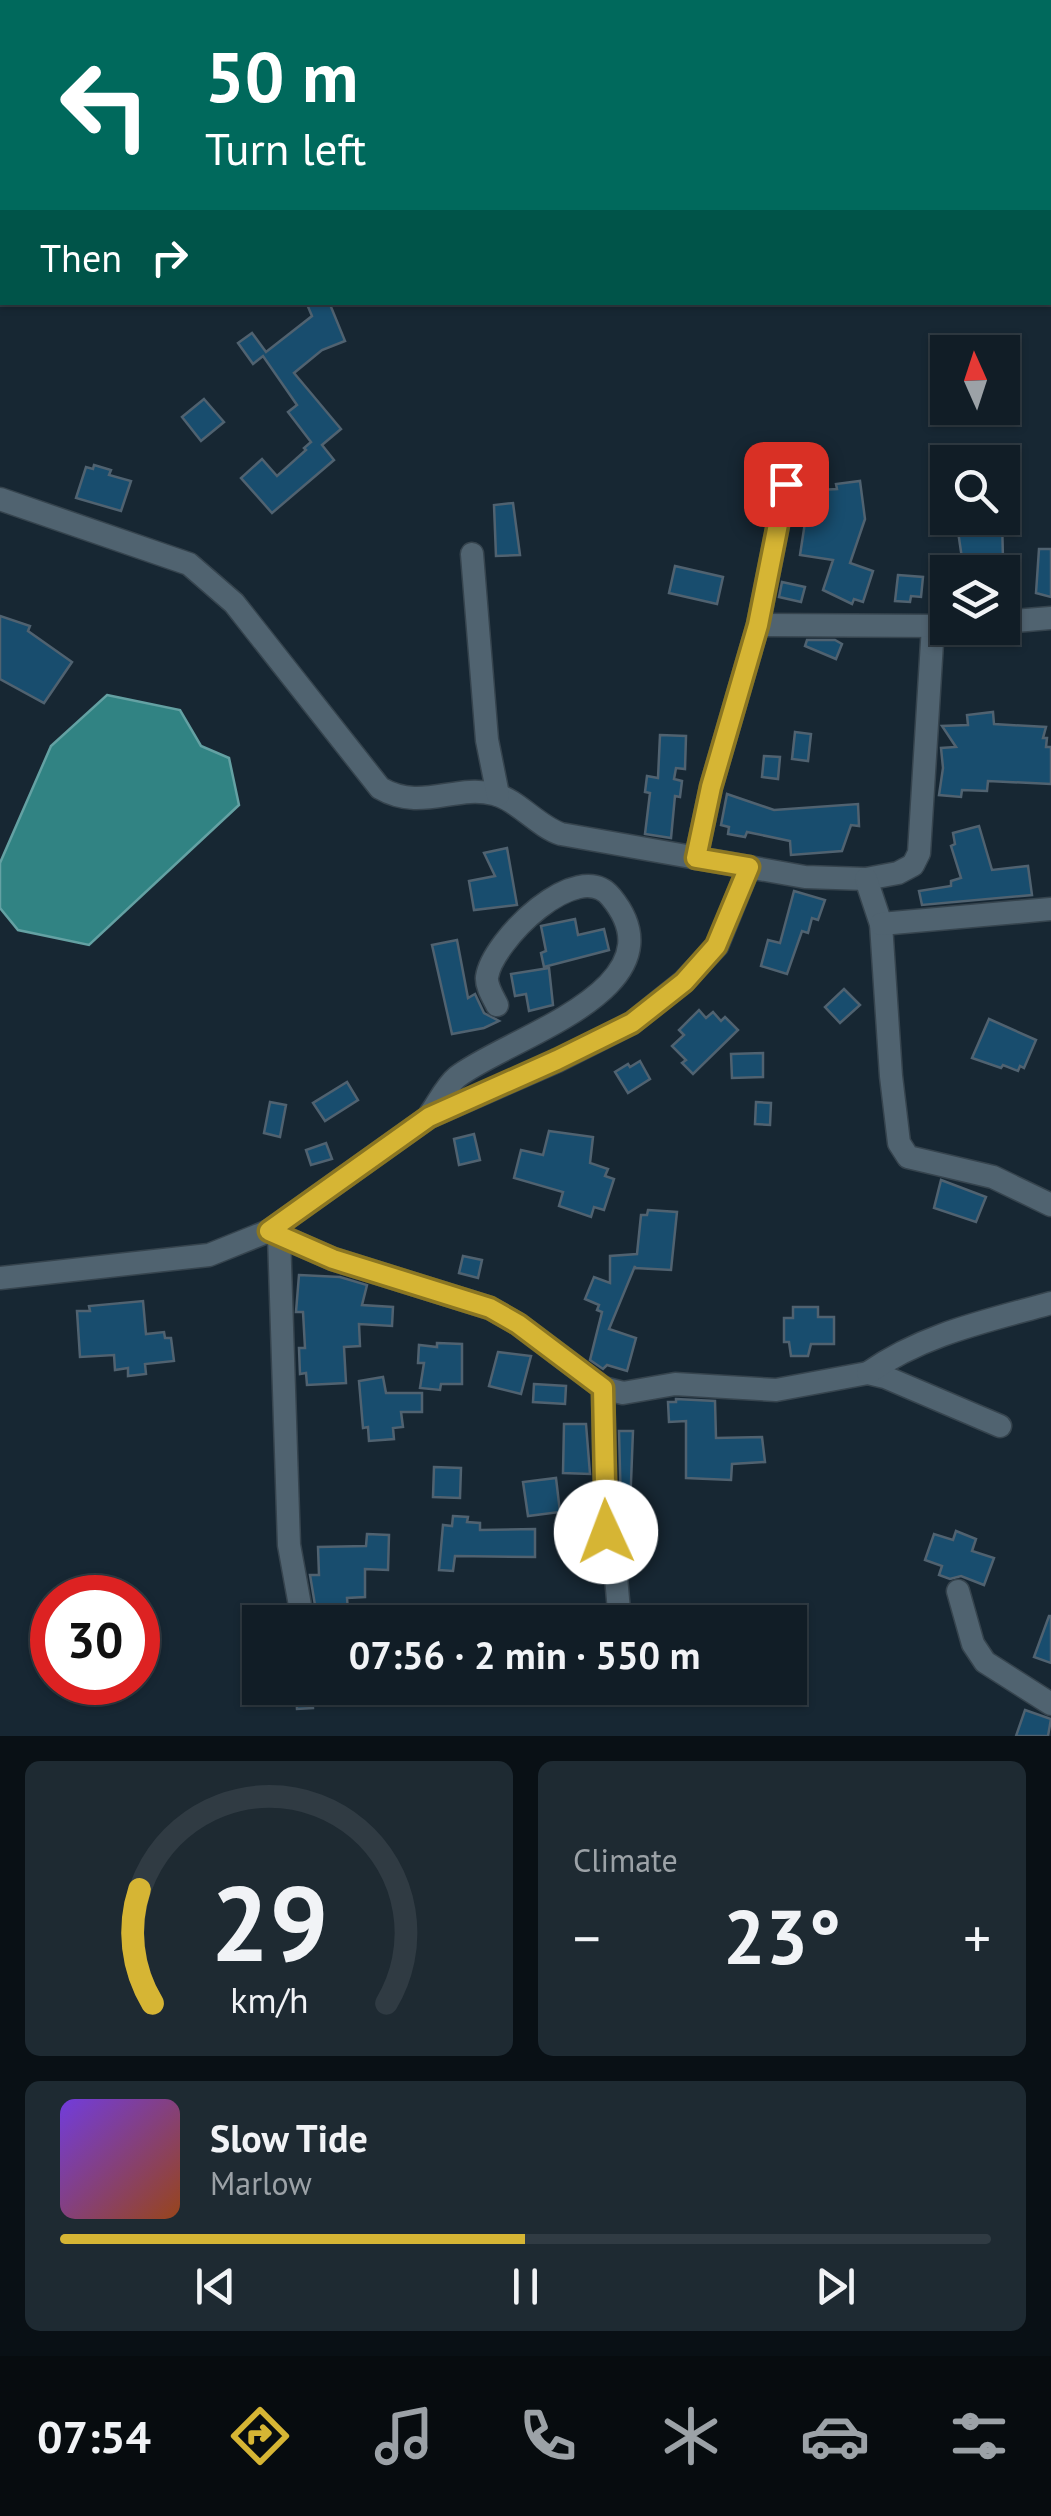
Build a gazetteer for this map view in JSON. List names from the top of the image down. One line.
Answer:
{"north":"top","page":{"turn":["50 m","Turn left"],"then":"Then","limit":"30","trip":"07:56 · 2 min · 550 m","tile":"Climate","heat":["−","23°","+"],"song":["Slow Tide","Marlow"],"tabs":"07:54","gauge":["29","km/h"]}}
